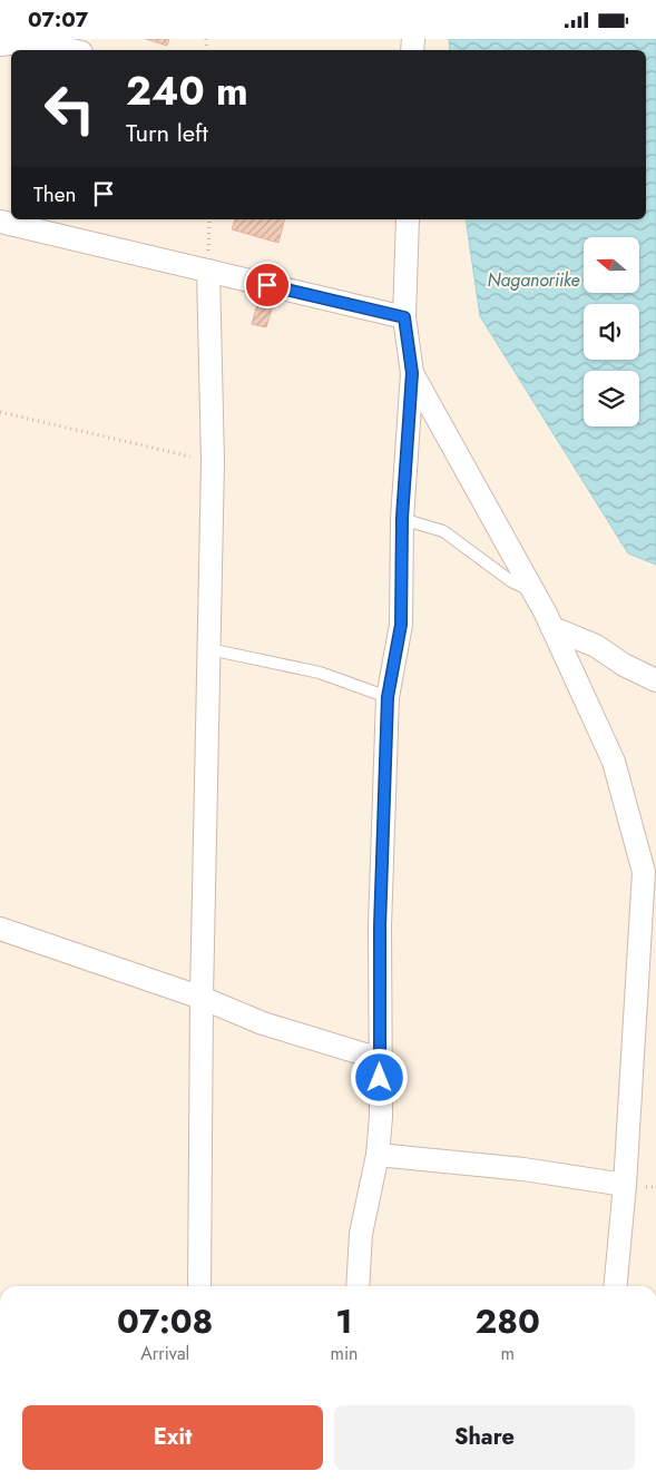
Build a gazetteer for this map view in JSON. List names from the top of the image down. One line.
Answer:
{"water":["Naganoriike"],"north":"left","page":{"status":"07:07","turn":["240 m","Turn left"],"then":"Then","eta":["07:08","Arrival","1","min","280","m"],"buttons":["Exit","Share"]}}
